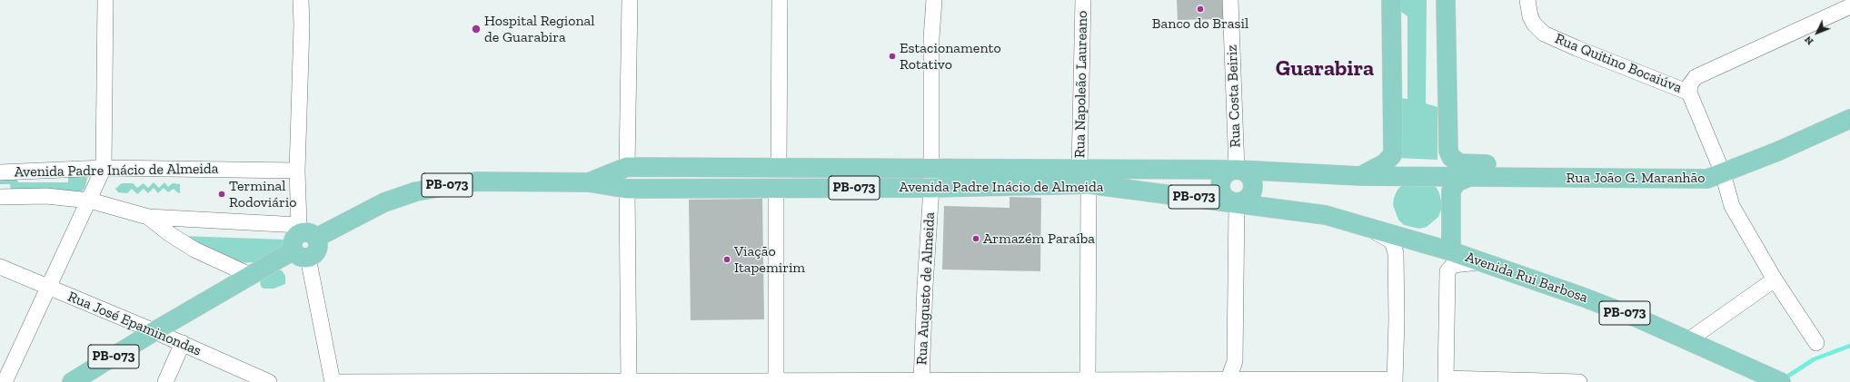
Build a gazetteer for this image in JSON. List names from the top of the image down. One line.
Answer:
{"streets":{"main road":["Avenida Padre Inácio de Almeida","Rua João G. Maranhão","PB-073","Avenida Rui Barbosa"],"street":["Rua Quitino Bocaiúva","Rua Napoleão Laureano","Rua Costa Beiriz","Rua Augusto de Almeida","Rua José Epaminondas"]},"crossings":[["Rua Quitino Bocaiúva","Rua João G. Maranhão"],["Rua Napoleão Laureano","Avenida Padre Inácio de Almeida"],["Rua Costa Beiriz","Avenida Padre Inácio de Almeida"],["Avenida Padre Inácio de Almeida","Rua João G. Maranhão"],["Avenida Padre Inácio de Almeida","Avenida Rui Barbosa"],["Avenida Padre Inácio de Almeida","Rua Augusto de Almeida"],["PB-073","Rua José Epaminondas"]],"districts":["Guarabira"],"places":["Banco do Brasil","Hospital Regional de Guarabira","Estacionamento Rotativo","Terminal Rodoviário","Armazém Paraíba","Viação Itapemirim"],"north":"bottom left"}
